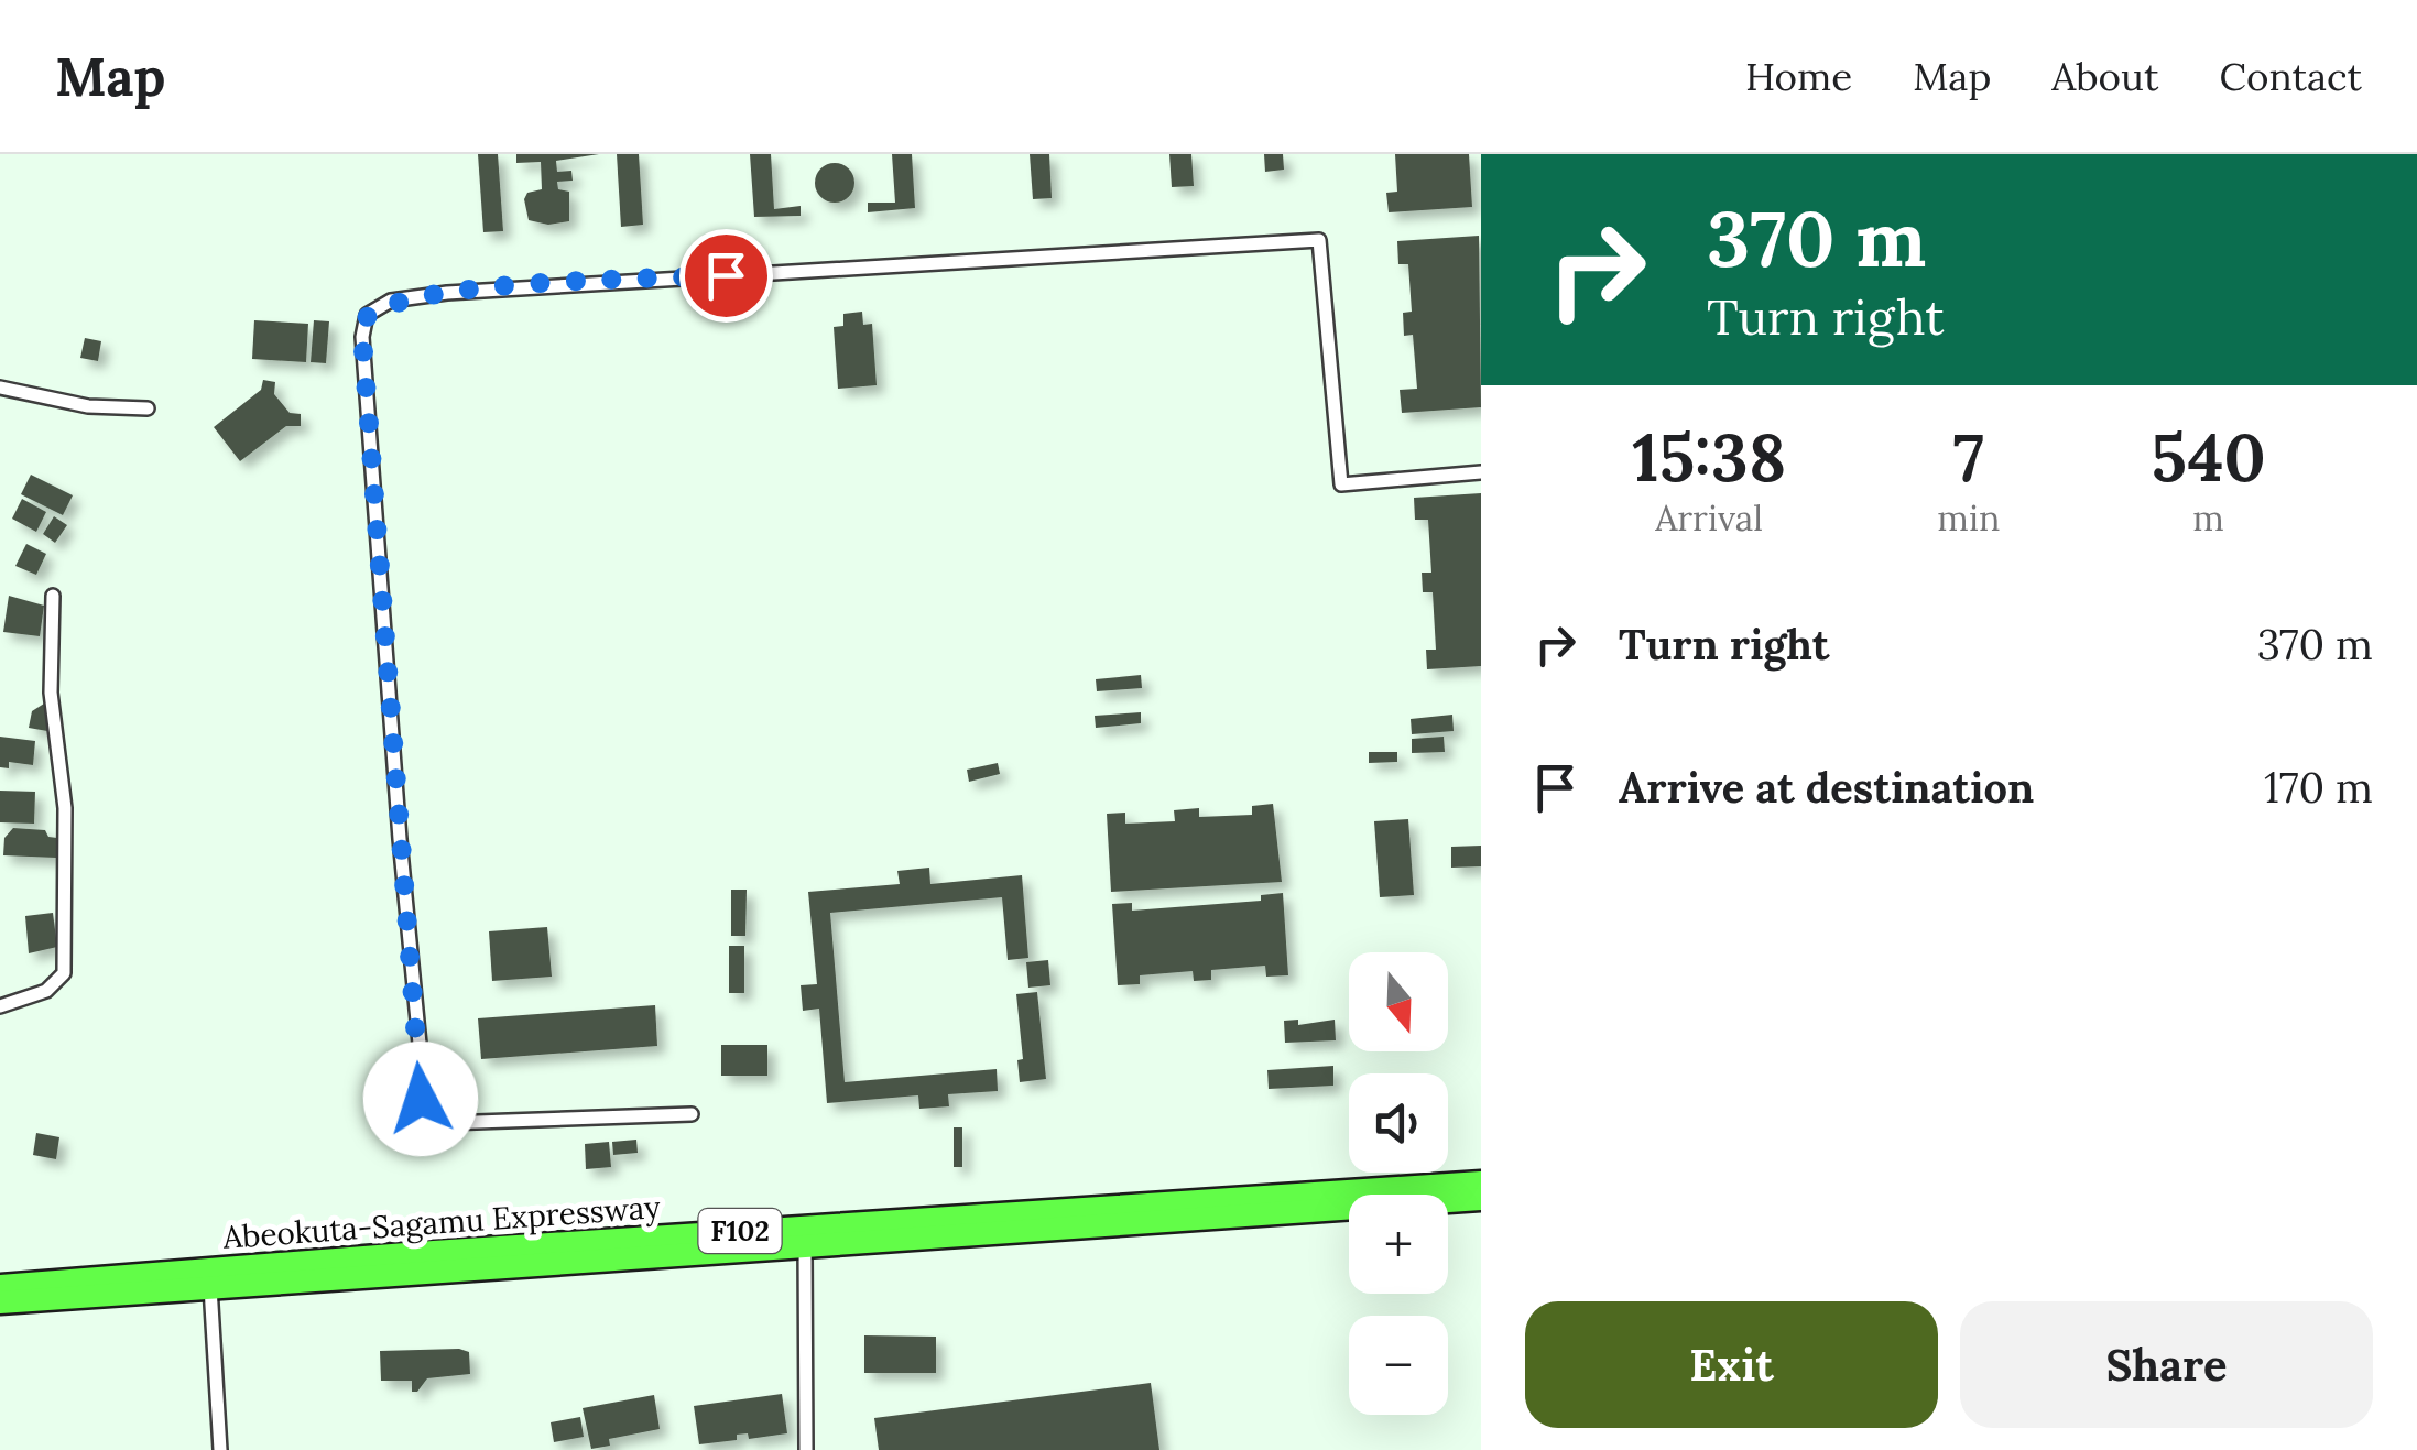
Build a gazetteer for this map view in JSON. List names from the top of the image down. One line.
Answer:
{"streets":{"highway":["Abeokuta-Sagamu Expressway","F102"]},"north":"bottom","page":{"header":"Map","nav":["Home","Map","About","Contact"],"turn":["370 m","Turn right"],"eta":["15:38","Arrival","7","min","540","m"],"list":[{"name":"Turn right","value":"370 m"},{"name":"Arrive at destination","value":"170 m"}],"map_buttons":["+","−"],"buttons":["Exit","Share"]}}
